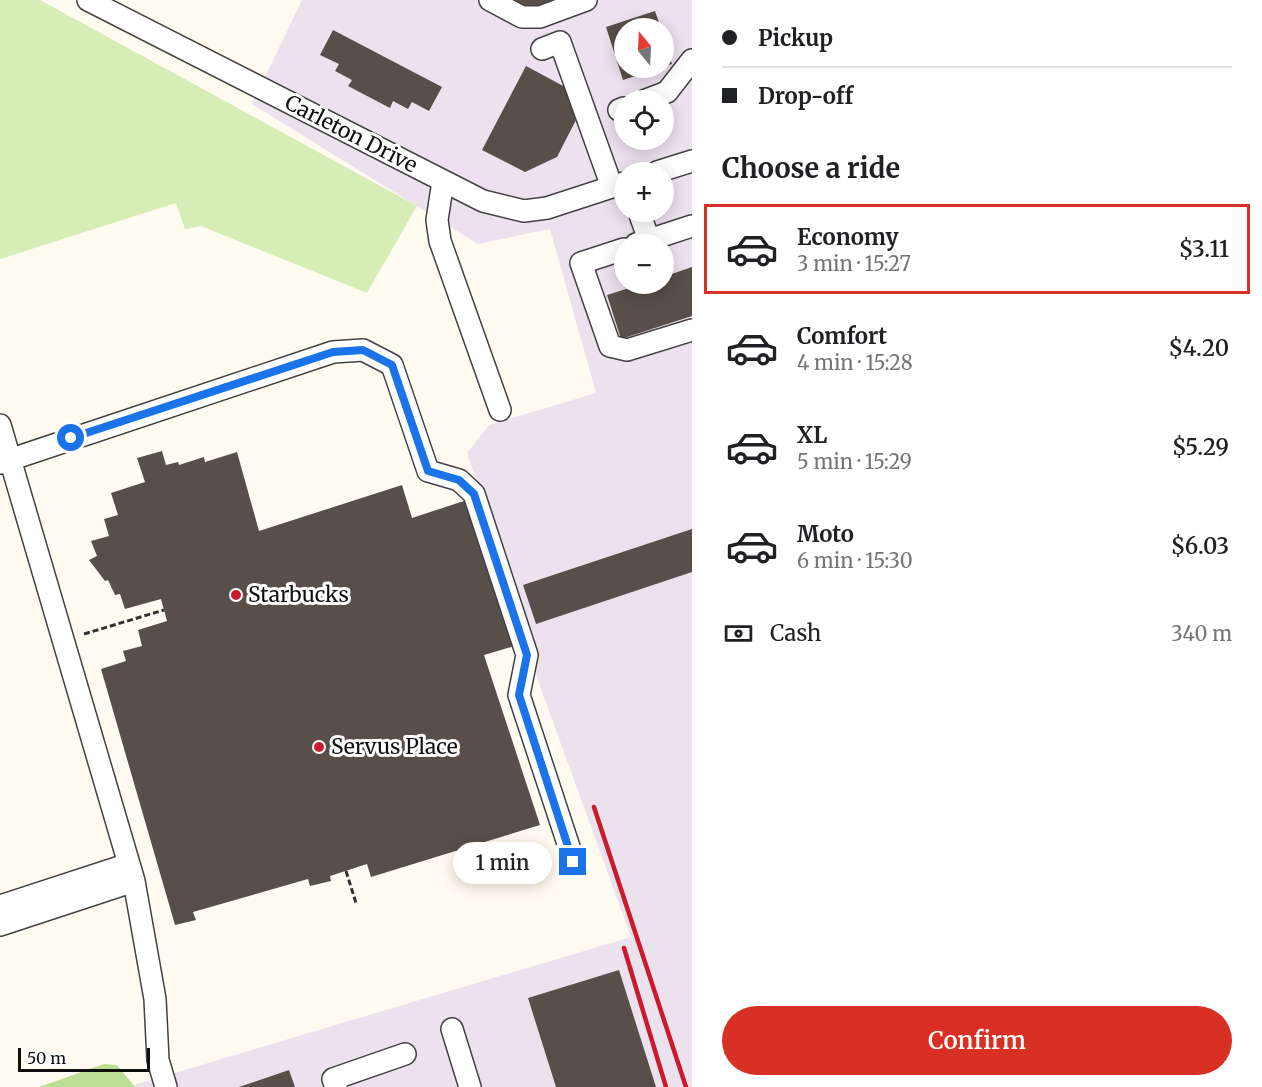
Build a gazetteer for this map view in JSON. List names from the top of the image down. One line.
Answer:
{"streets":{"street":["Carleton Drive"]},"places":["Starbucks","Servus Place"],"scale_bar":"50 m","north":"top","page":{"banner":["Pickup","Drop-off"],"map_buttons":["+","−"],"heading":"Choose a ride","list":[{"name":"Economy","note":"3 min · 15:27","value":"$3.11"},{"name":"Comfort","note":"4 min · 15:28","value":"$4.20"},{"name":"XL","note":"5 min · 15:29","value":"$5.29"},{"name":"Moto","note":"6 min · 15:30","value":"$6.03"}],"pay":["Cash","340 m"],"bubble":"1 min","buttons":"Confirm","scale":"50 m"}}
